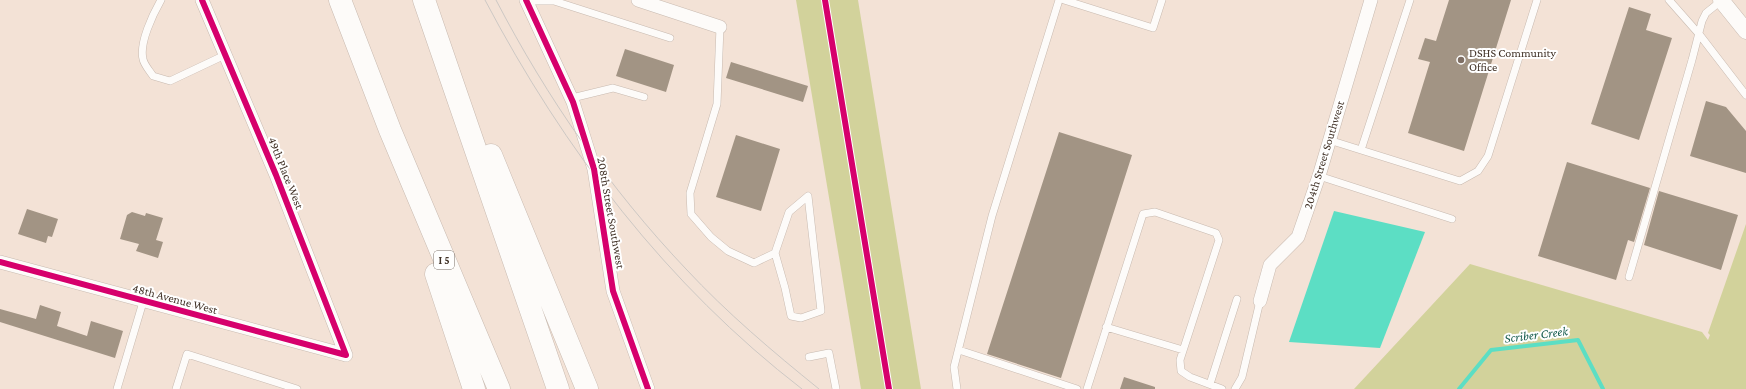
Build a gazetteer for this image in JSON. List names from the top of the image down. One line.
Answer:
{"streets":{"highway":["I 5"],"street":["204th Street Southwest","49th Place West","208th Street Southwest","48th Avenue West"]},"crossings":[["49th Place West","48th Avenue West"]],"water":["Scriber Creek"],"places":["DSHS Community Office"]}
